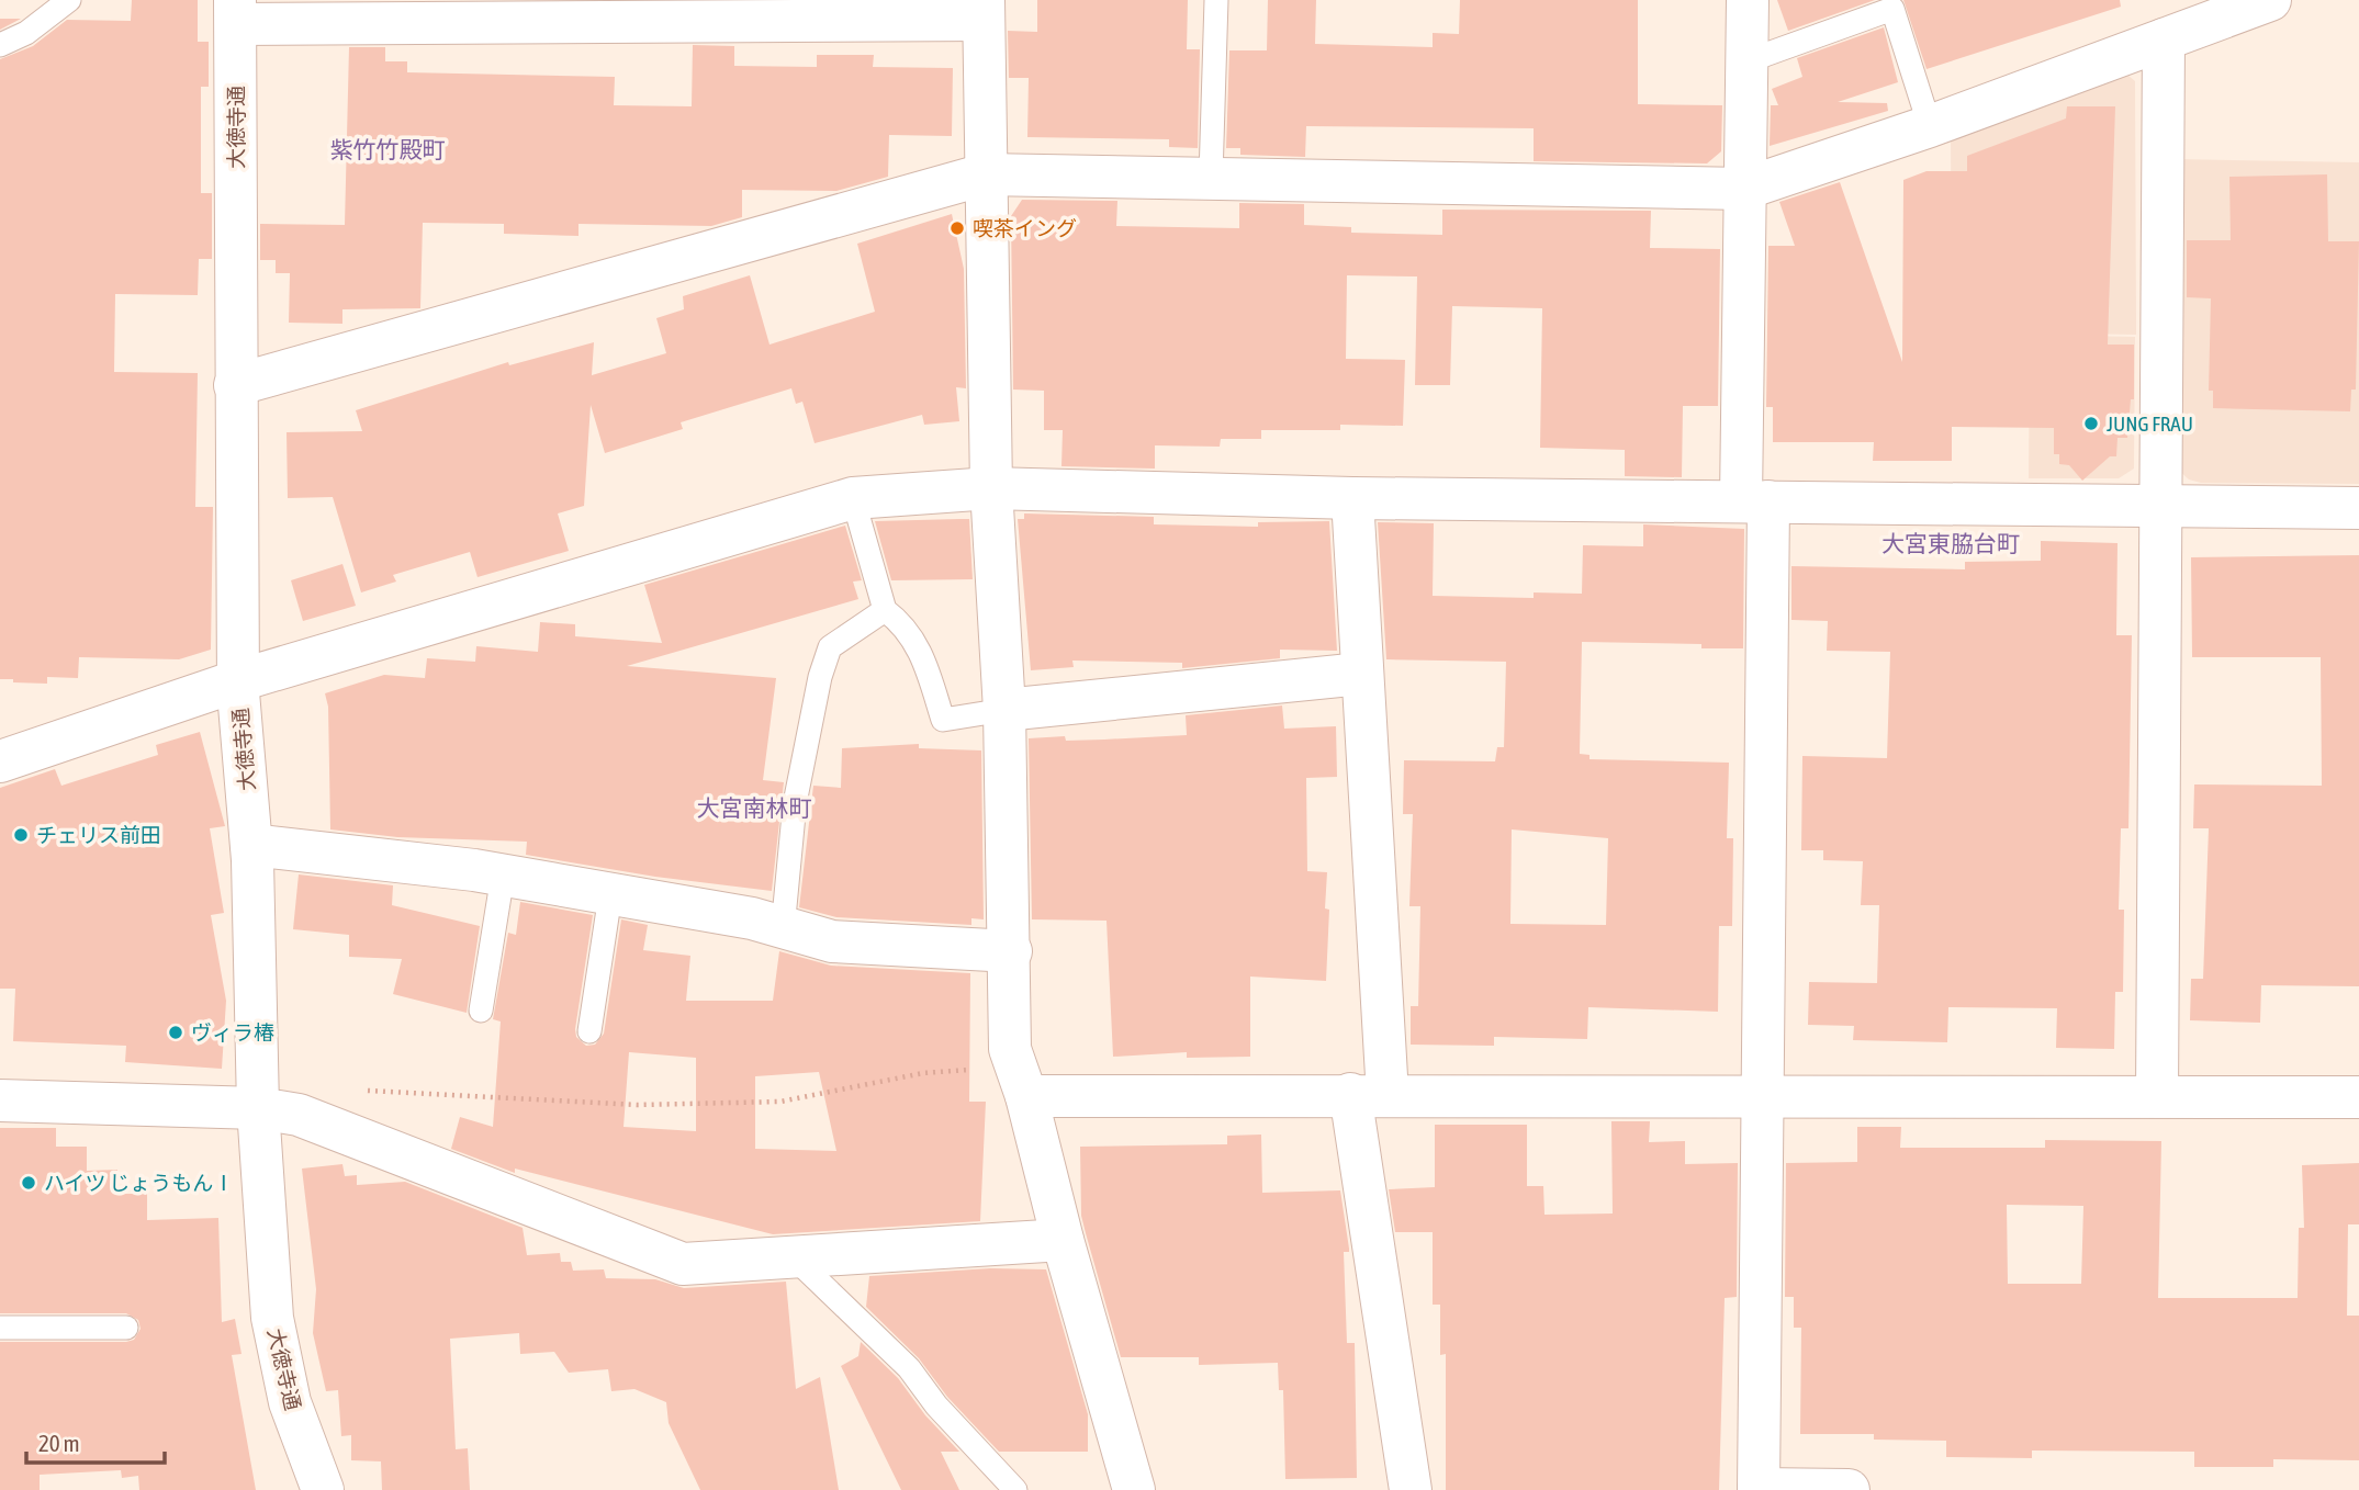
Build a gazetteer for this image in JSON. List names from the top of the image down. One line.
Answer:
{"streets":{"street":["大徳寺通"]},"districts":["紫竹竹殿町","大宮東脇台町","大宮南林町"],"places":["喫茶イング","JUNG FRAU","チェリス前田","ヴィラ椿","ハイツ じょうもんⅠ"],"scale_bar":"20 m"}
